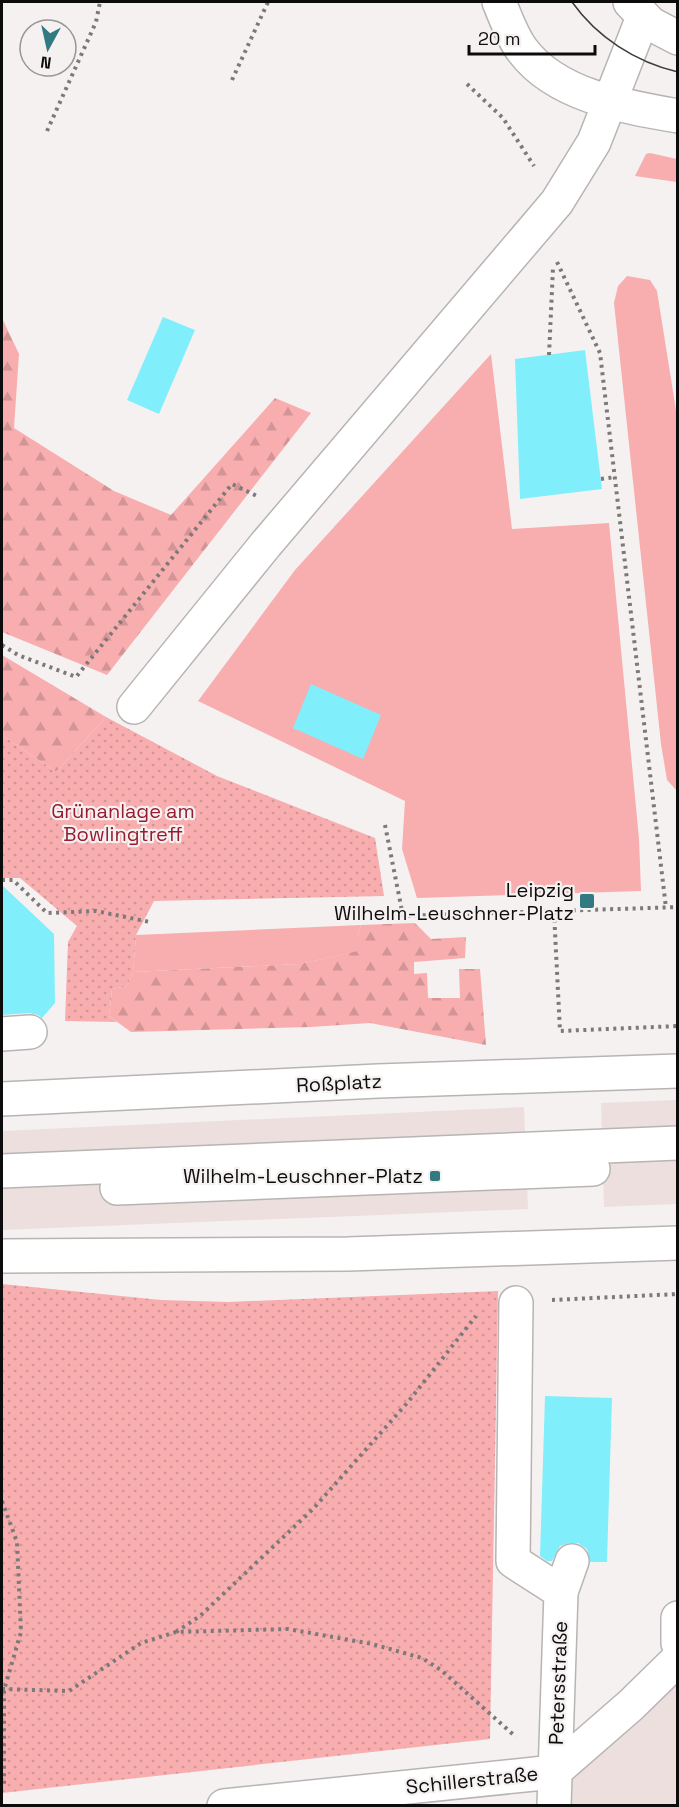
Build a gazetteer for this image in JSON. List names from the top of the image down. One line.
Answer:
{"streets":{"street":["Roßplatz","Petersstraße","Schillerstraße"]},"crossings":[["Petersstraße","Schillerstraße"]],"parks":["Grünanlage am Bowlingtreff"],"places":{"transit":["Leipzig Wilhelm-Leuschner-Platz","Wilhelm-Leuschner-Platz"]},"scale_bar":"20 m","north":"bottom"}
